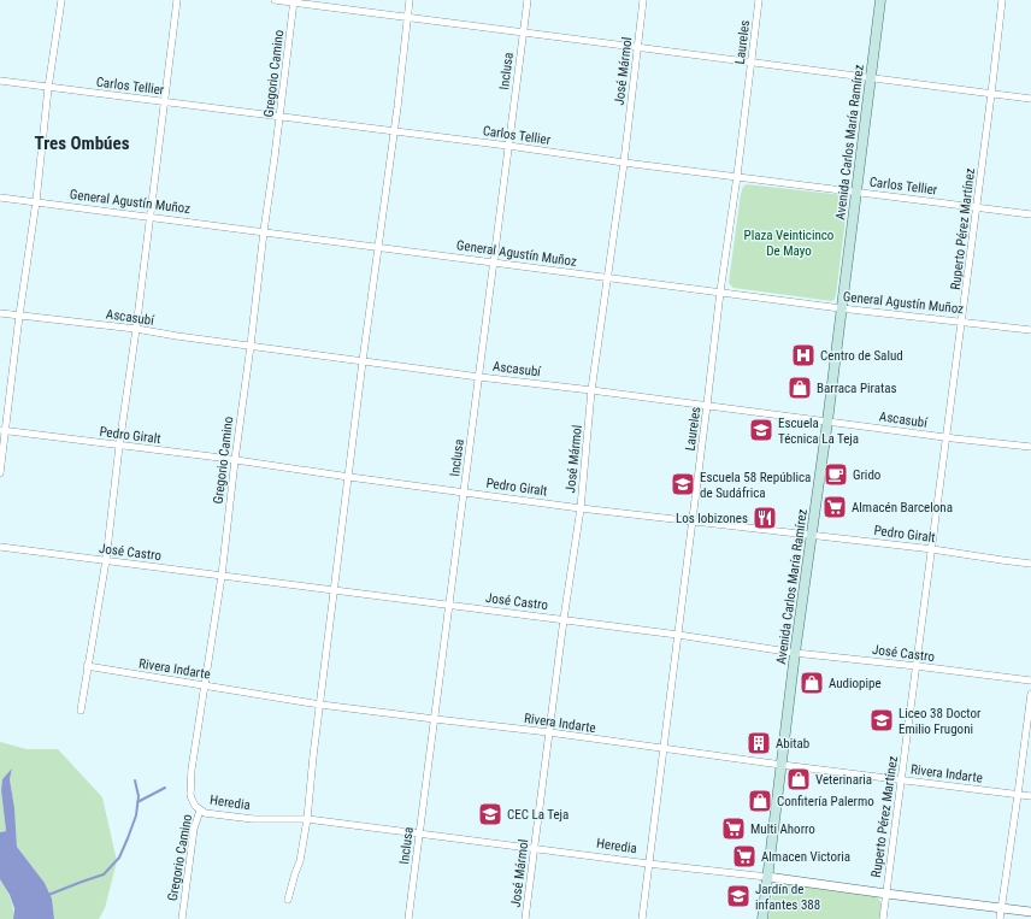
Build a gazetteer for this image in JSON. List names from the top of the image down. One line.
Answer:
{"streets":{"main road":["Avenida Carlos María Ramírez"],"street":["Laureles","Inclusa","José Mármol","Gregorio Camino","Carlos Tellier","General Agustín Muñoz","Ruperto Pérez Martínez","Ascasubí","Pedro Giralt","José Castro","Rivera Indarte","Heredia"]},"crossings":[["Laureles","Carlos Tellier"],["Laureles","General Agustín Muñoz"],["Laureles","Ascasubí"],["Laureles","Pedro Giralt"],["Laureles","José Castro"],["Laureles","Rivera Indarte"],["Laureles","Heredia"],["Inclusa","Carlos Tellier"],["Inclusa","General Agustín Muñoz"],["Inclusa","Ascasubí"],["Inclusa","Pedro Giralt"],["Inclusa","José Castro"],["Inclusa","Rivera Indarte"],["Inclusa","Heredia"],["José Mármol","Carlos Tellier"],["José Mármol","General Agustín Muñoz"],["José Mármol","Ascasubí"],["José Mármol","Pedro Giralt"],["José Mármol","José Castro"],["José Mármol","Rivera Indarte"],["José Mármol","Heredia"],["Gregorio Camino","Carlos Tellier"],["Gregorio Camino","General Agustín Muñoz"],["Gregorio Camino","Ascasubí"],["Gregorio Camino","Pedro Giralt"],["Gregorio Camino","José Castro"],["Gregorio Camino","Rivera Indarte"],["Gregorio Camino","Heredia"],["Carlos Tellier","Avenida Carlos María Ramírez"],["Carlos Tellier","Ruperto Pérez Martínez"],["Avenida Carlos María Ramírez","General Agustín Muñoz"],["Avenida Carlos María Ramírez","Ascasubí"],["Avenida Carlos María Ramírez","Pedro Giralt"],["Avenida Carlos María Ramírez","José Castro"],["Avenida Carlos María Ramírez","Rivera Indarte"],["Avenida Carlos María Ramírez","Heredia"],["General Agustín Muñoz","Ruperto Pérez Martínez"],["Ruperto Pérez Martínez","Ascasubí"],["Ruperto Pérez Martínez","Pedro Giralt"],["Ruperto Pérez Martínez","José Castro"],["Ruperto Pérez Martínez","Rivera Indarte"],["Ruperto Pérez Martínez","Heredia"]],"districts":["Tres Ombúes"],"parks":["Plaza Veinticinco De Mayo"],"places":{"hospital":["Centro de Salud"],"shop":["Barraca Piratas","Audiopipe","Veterinaria","Confitería Palermo"],"school or university":["Escuela Técnica La Teja","Escuela 58 República de Sudáfrica","Liceo 38 Doctor Emilio Frugoni","CEC La Teja","Jardín de infantes 388"],"cafe":["Grido"],"supermarket":["Almacén Barcelona","Multi Ahorro","Almacen Victoria"],"restaurant":["Los lobizones"],"building":["Abitab"]}}
